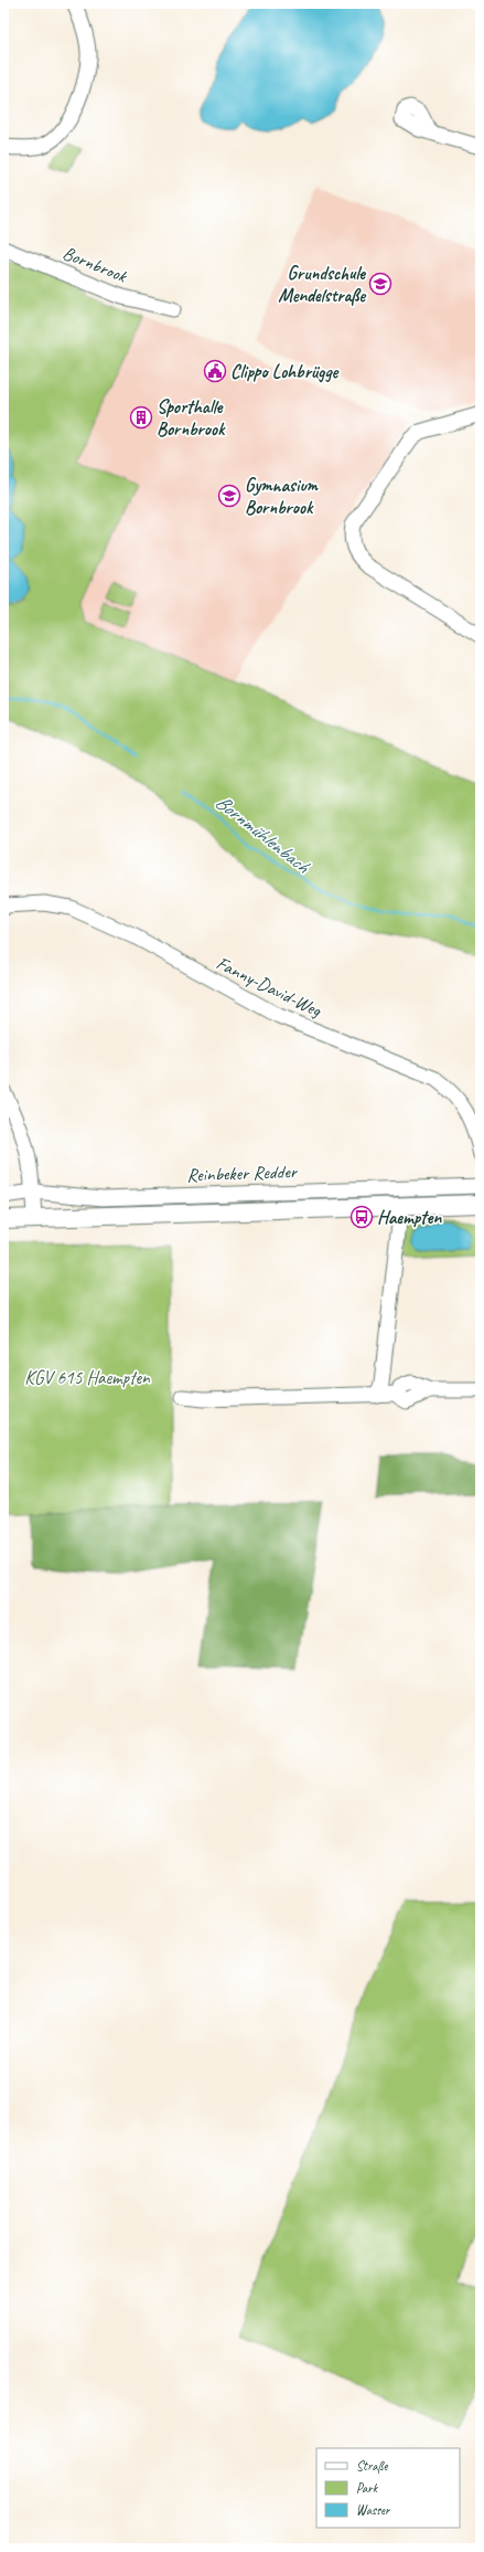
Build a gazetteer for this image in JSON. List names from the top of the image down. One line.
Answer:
{"streets":{"main road":["Reinbeker Redder"],"street":["Bornbrook","Fanny-David-Weg"]},"water":["Bornmühlenbach"],"parks":["KGV 615 Haempten"],"places":{"school or university":["Grundschule Mendelstraße","Gymnasium Bornbrook"],"public building":["Clippo Lohbrügge"],"building":["Sporthalle Bornbrook"],"bus stop":["Haempten"]},"legend":["Straße","Park","Wasser"]}
